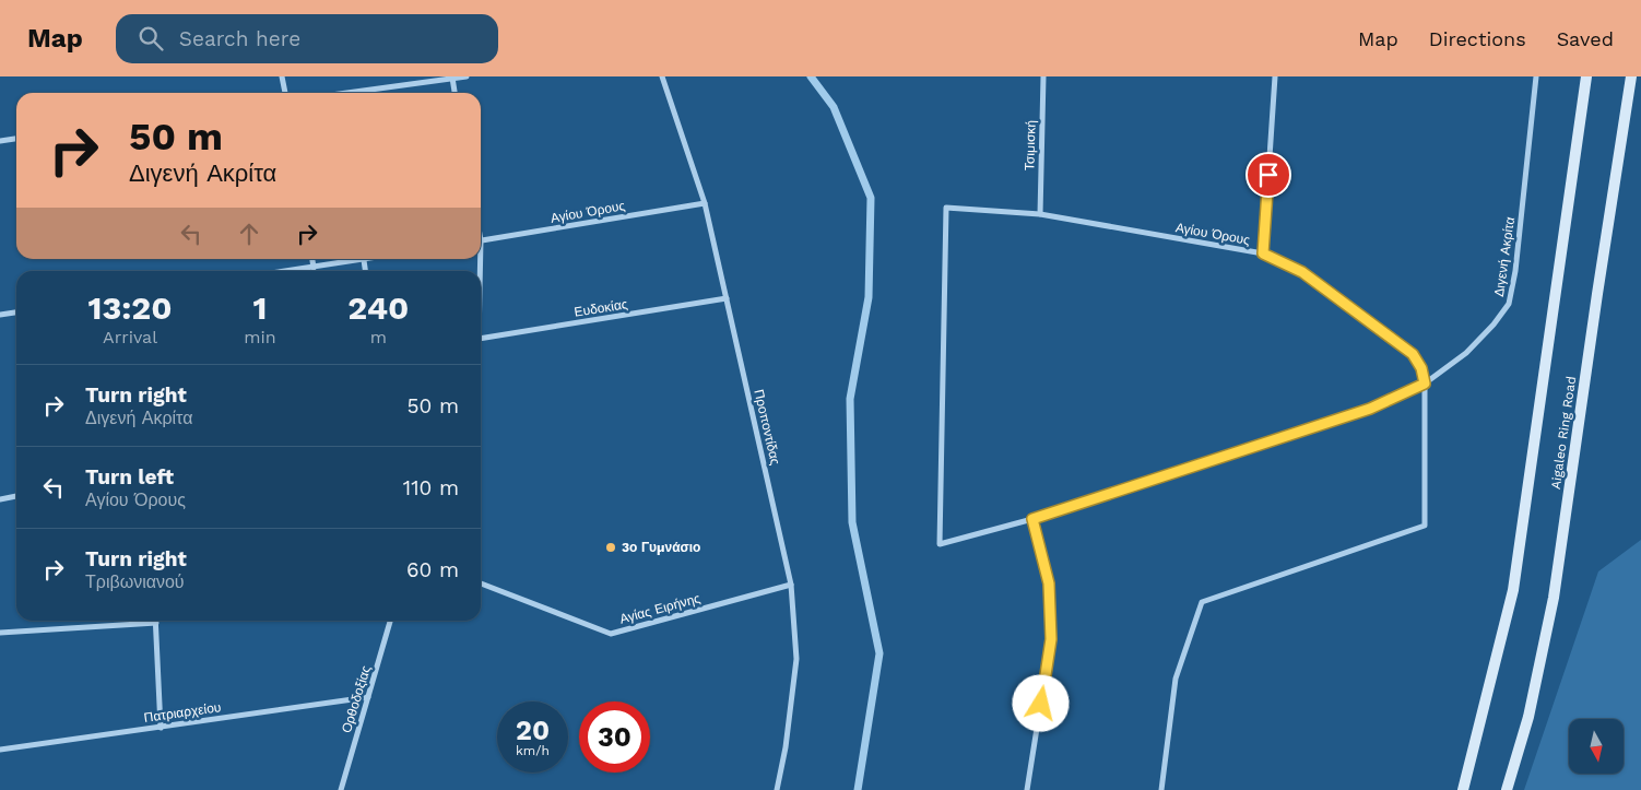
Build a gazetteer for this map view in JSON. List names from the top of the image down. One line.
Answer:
{"streets":{"main road":["Aigaleo Ring Road"],"street":["Τσιμισκή","Αγίου Όρους","Διγενή Ακρίτα","Ευδοκίας","Προποντίδας","Αγίας Ειρήνης","Ορθοδοξίας","Πατριαρχείου"]},"crossings":[["Τσιμισκή","Αγίου Όρους"],["Αγίου Όρους","Διγενή Ακρίτα"],["Αγίου Όρους","Προποντίδας"],["Ευδοκίας","Προποντίδας"],["Προποντίδας","Αγίας Ειρήνης"],["Ορθοδοξίας","Πατριαρχείου"]],"places":["3ο Γυμνάσιο"],"north":"bottom","page":{"header":"Map","search":"Search here","nav":["Map","Directions","Saved"],"turn":["50 m","Διγενή Ακρίτα"],"eta":["13:20","Arrival","1","min","240","m"],"list":[{"name":"Turn right","note":"Διγενή Ακρίτα","value":"50 m"},{"name":"Turn left","note":"Αγίου Όρους","value":"110 m"},{"name":"Turn right","note":"Τριβωνιανού","value":"60 m"}],"speed":"20 km/h","limit":"30"}}
